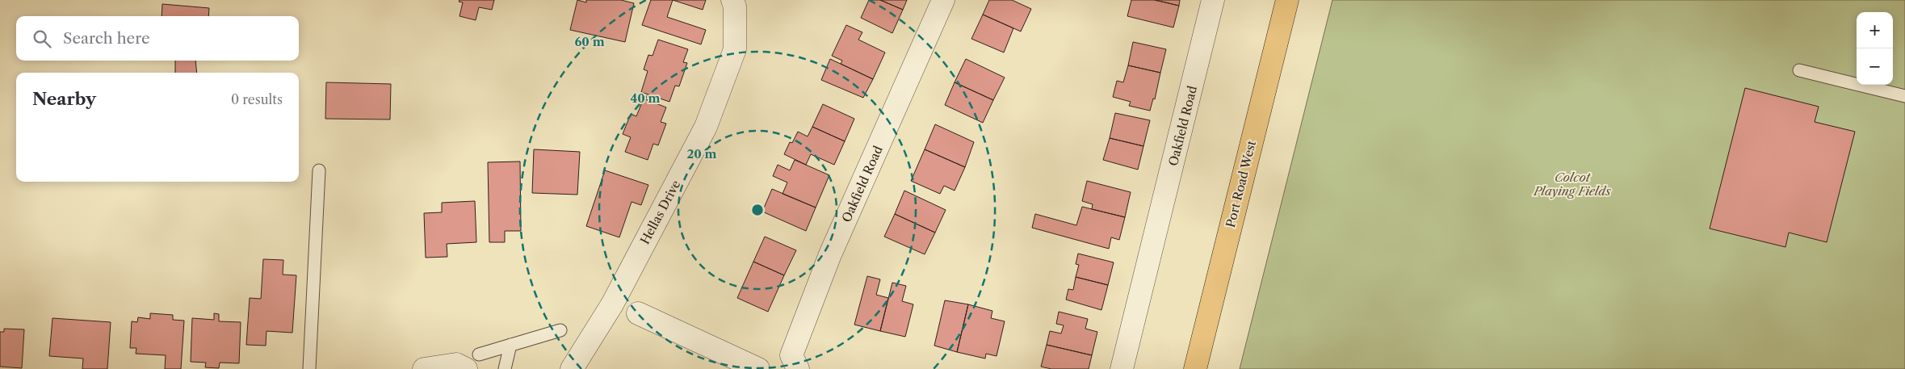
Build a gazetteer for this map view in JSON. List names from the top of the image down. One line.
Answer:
{"streets":{"main road":["Port Road West"],"street":["Oakfield Road","Hellas Drive"]},"parks":["Colcot Playing Fields"],"page":{"map_buttons":["+","−"],"search":"Search here","heading":["Nearby","0 results"]},"rings":["60 m","40 m","20 m"]}
